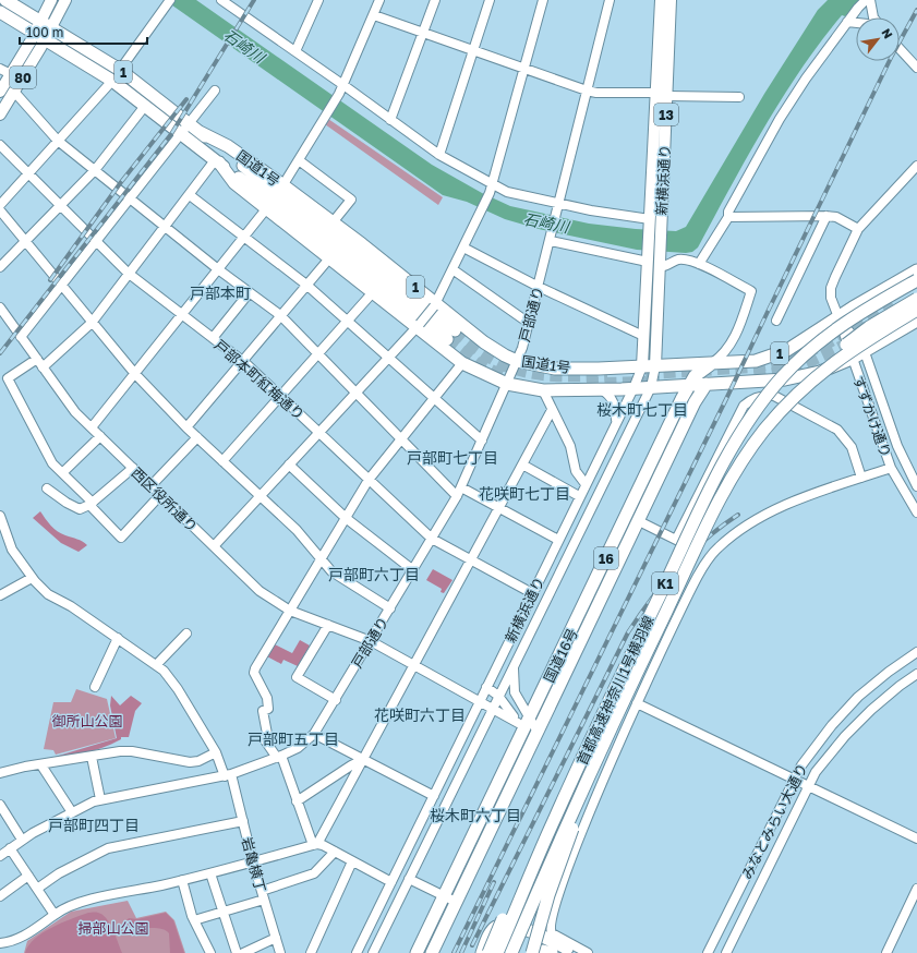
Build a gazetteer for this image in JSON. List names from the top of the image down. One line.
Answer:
{"streets":{"highway":["1","国道1号","16","K1","国道16号","首都高速神奈川1号横羽線"],"main road":["80","13","新横浜通り"],"street":["戸部通り","戸部本町紅梅通り","すずかけ通り","西区役所通り","みなとみらい大通り","岩亀横丁"]},"crossings":[["80","国道1号"],["13","新横浜通り"],["国道1号","新横浜通り"],["国道1号","戸部通り"],["国道1号","すずかけ通り"],["国道1号","国道16号"],["新横浜通り","戸部本町紅梅通り"],["新横浜通り","西区役所通り"],["戸部通り","戸部本町紅梅通り"],["戸部通り","西区役所通り"],["戸部通り","岩亀横丁"],["西区役所通り","国道16号"]],"districts":["戸部本町","桜木町七丁目","戸部町七丁目","花咲町七丁目","戸部町六丁目","花咲町六丁目","戸部町五丁目","桜木町六丁目","戸部町四丁目"],"water":["石崎川"],"parks":["御所山公園","掃部山公園"],"scale_bar":"100 m","north":"top right"}
